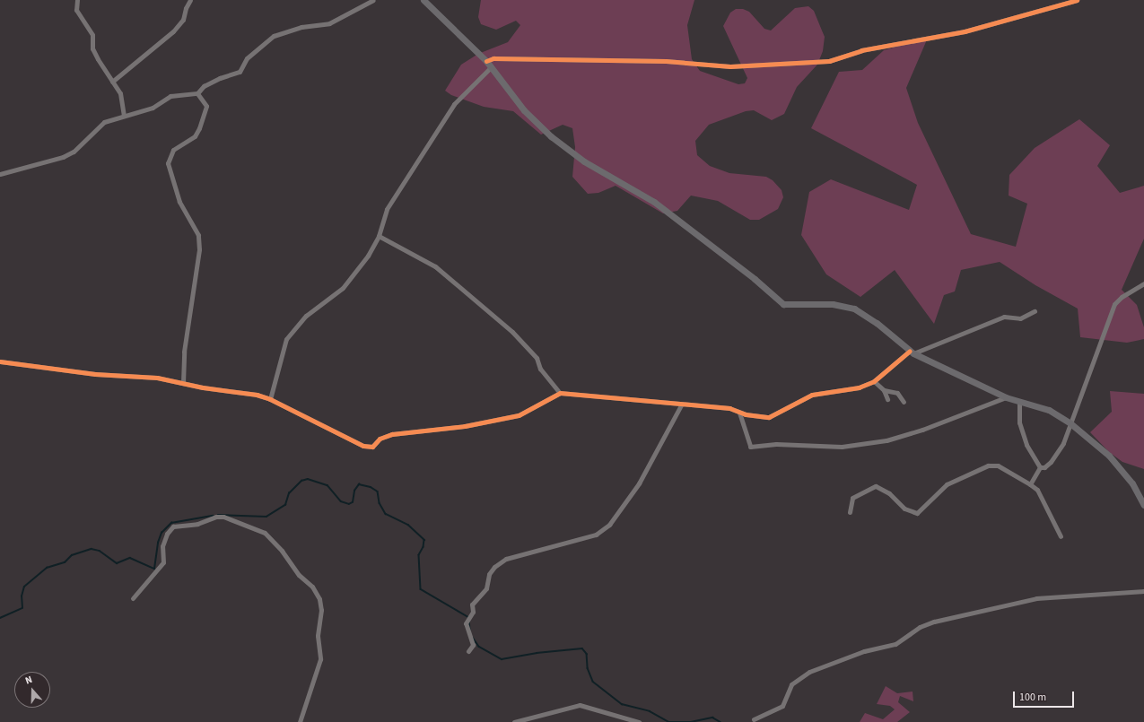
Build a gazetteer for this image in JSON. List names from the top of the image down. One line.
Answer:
{"scale_bar":"100 m","north":"top"}
